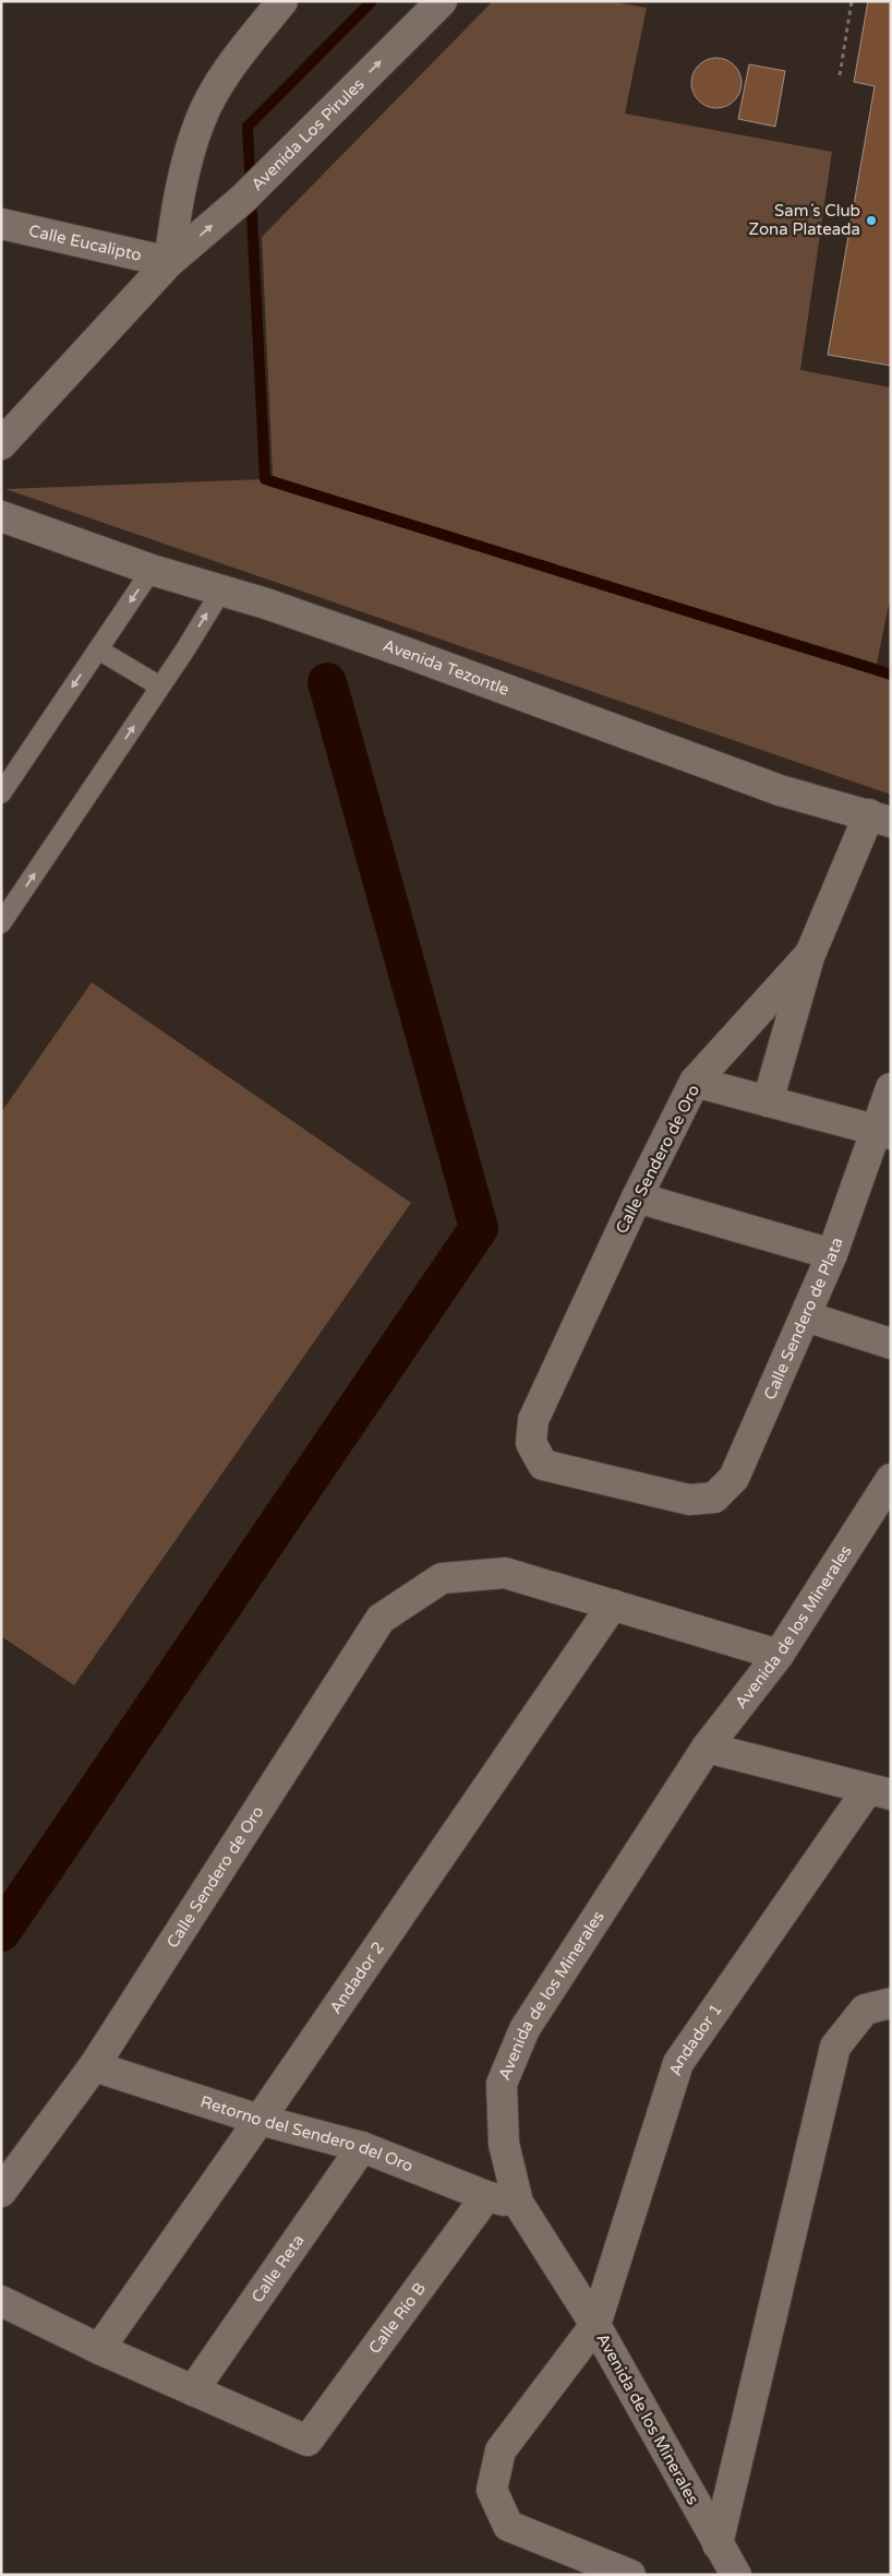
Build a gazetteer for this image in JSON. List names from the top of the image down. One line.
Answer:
{"streets":{"street":["Avenida Los Pirules","Calle Eucalipto","Avenida Tezontle","Calle Sendero de Oro","Calle Sendero de Plata","Avenida de los Minerales","Andador 2","Andador 1","Retorno del Sendero del Oro","Calle Reta","Calle Río B"]},"crossings":[["Avenida Los Pirules","Calle Eucalipto"],["Avenida Tezontle","Calle Sendero de Oro"],["Calle Sendero de Oro","Calle Sendero de Plata"],["Calle Sendero de Oro","Andador 2"],["Calle Sendero de Oro","Retorno del Sendero del Oro"],["Avenida de los Minerales","Andador 1"],["Avenida de los Minerales","Retorno del Sendero del Oro"],["Andador 2","Retorno del Sendero del Oro"],["Retorno del Sendero del Oro","Calle Reta"],["Retorno del Sendero del Oro","Calle Río B"],["Calle Reta","Calle Río B"]],"one_way":["Avenida Los Pirules"],"places":["Sam´s Club Zona Plateada"]}
